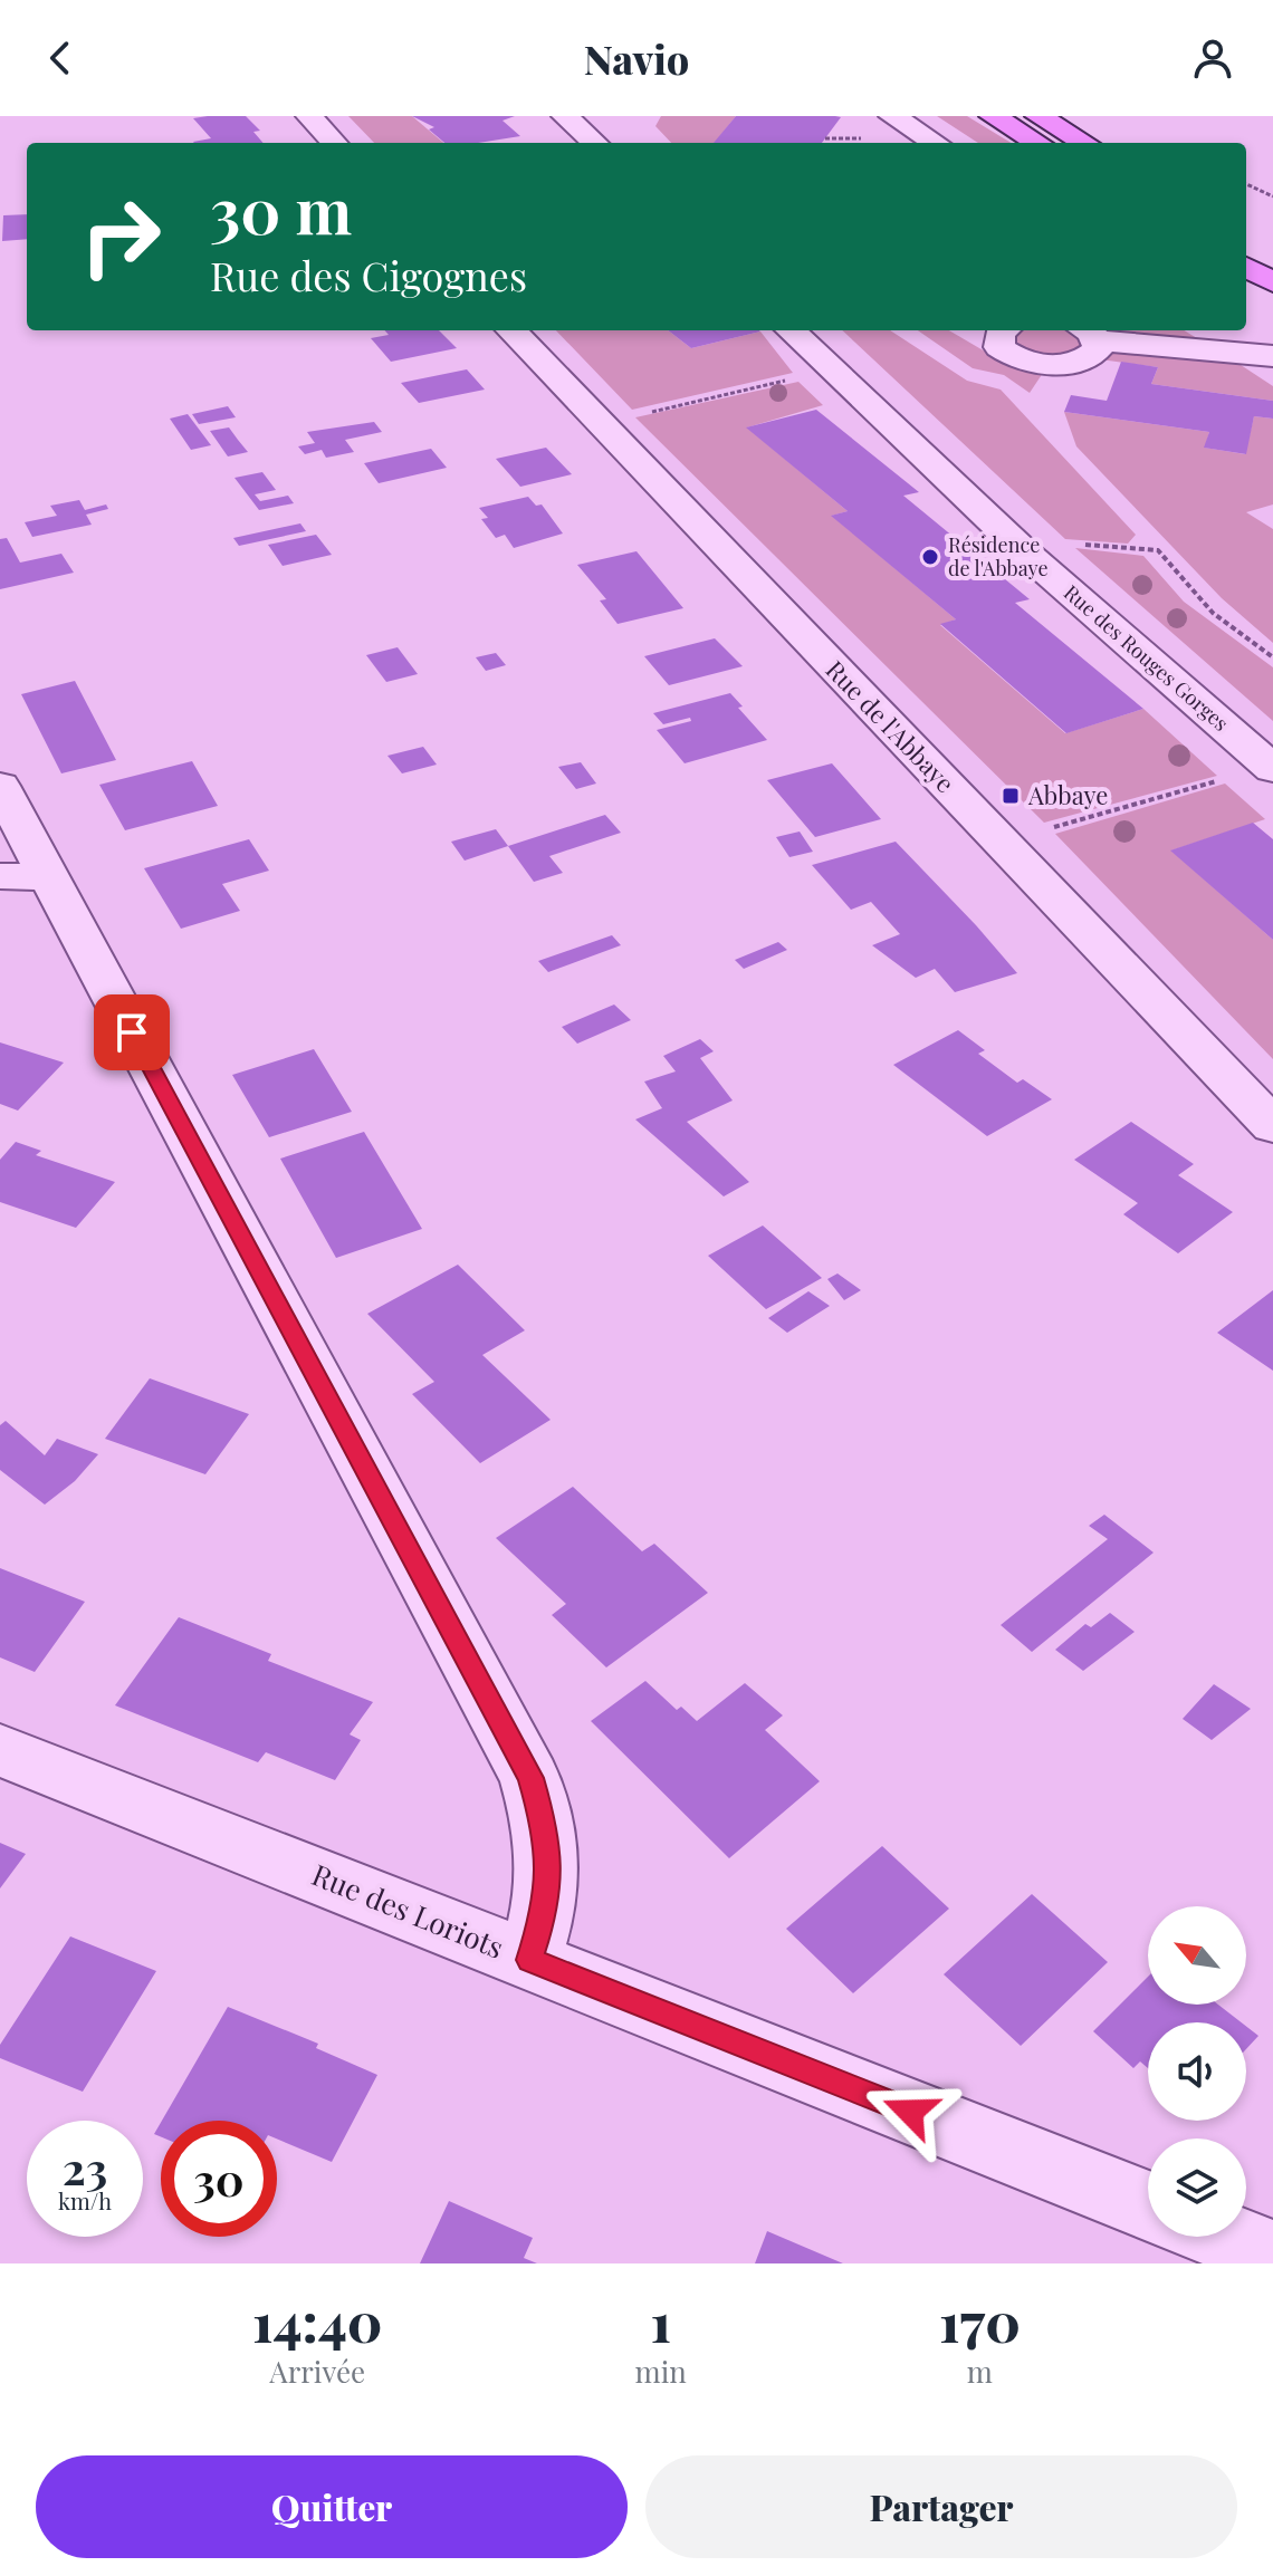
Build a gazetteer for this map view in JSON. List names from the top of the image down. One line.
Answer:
{"streets":{"street":["Rue des Rouges Gorges","Rue de l'Abbaye","Rue des Loriots"]},"places":{"other":["Résidence de l'Abbaye"],"transit":["Abbaye"]},"north":"top left","page":{"header":"Navio","turn":["30 m","Rue des Cigognes"],"speed":"23 km/h","limit":"30","eta":["14:40","Arrivée","1","min","170","m"],"buttons":["Quitter","Partager"]}}
